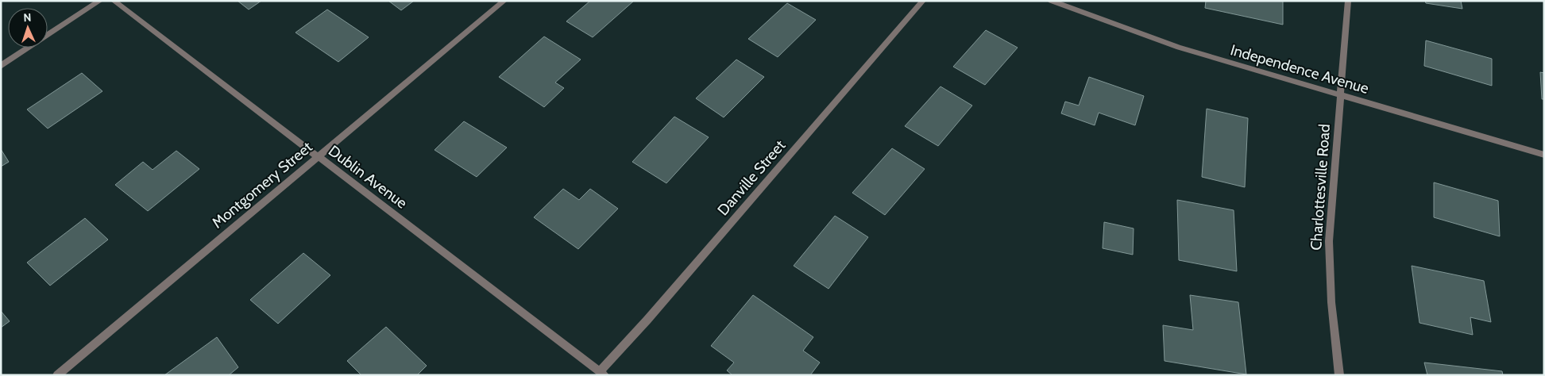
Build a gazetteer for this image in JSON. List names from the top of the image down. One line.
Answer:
{"streets":{"street":["Independence Avenue","Dublin Avenue","Danville Street","Montgomery Street","Charlottesville Road"]},"crossings":[["Independence Avenue","Charlottesville Road"],["Dublin Avenue","Danville Street"],["Dublin Avenue","Montgomery Street"]],"north":"top"}
